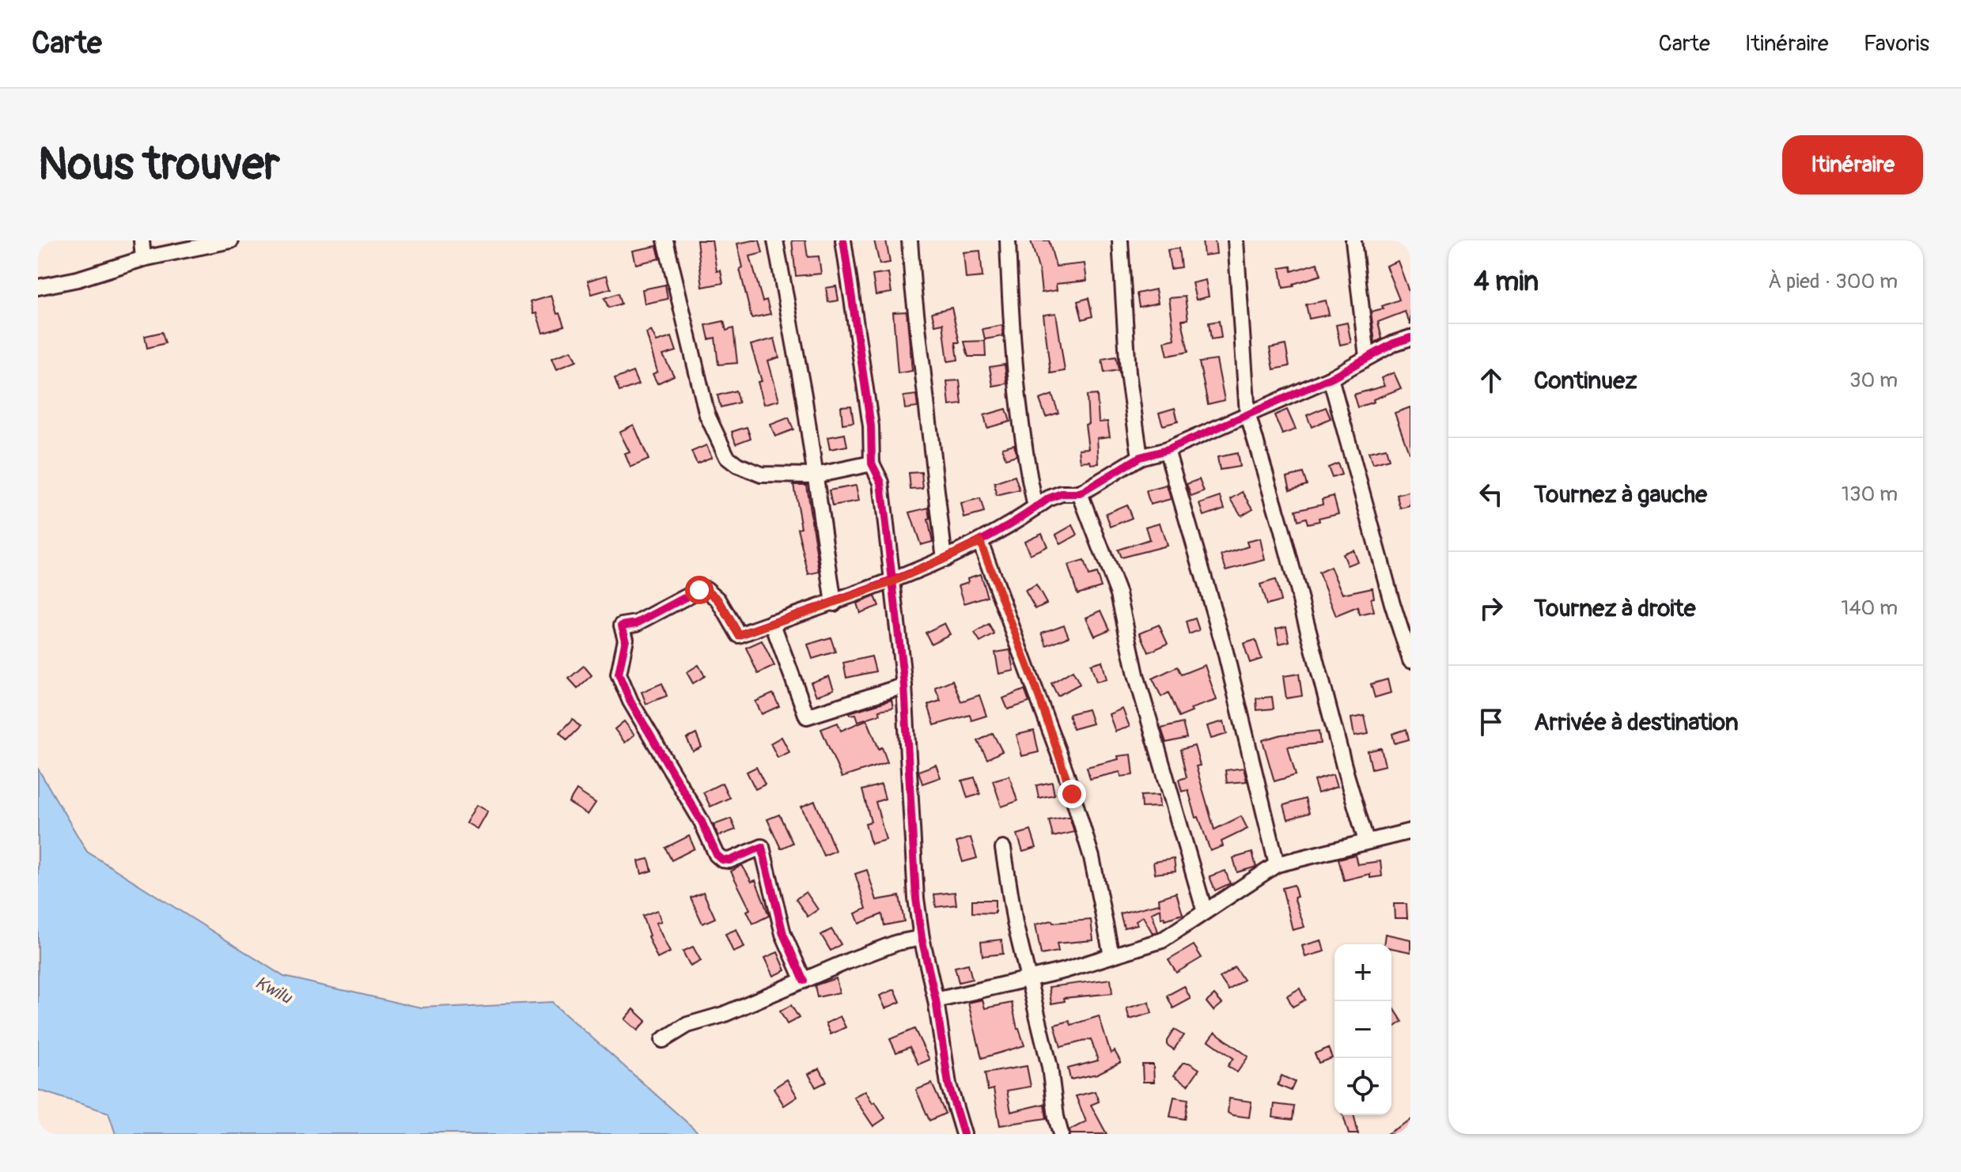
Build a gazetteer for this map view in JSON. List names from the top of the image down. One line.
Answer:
{"water":["Kwilu"],"page":{"header":"Carte","nav":["Carte","Itinéraire","Favoris"],"buttons":"Itinéraire","title":"Nous trouver","heading":["4 min","À pied · 300 m"],"list":[["Continuez","30 m"],["Tournez à gauche","130 m"],["Tournez à droite","140 m"],"Arrivée à destination"],"map_buttons":["+","−"]}}
